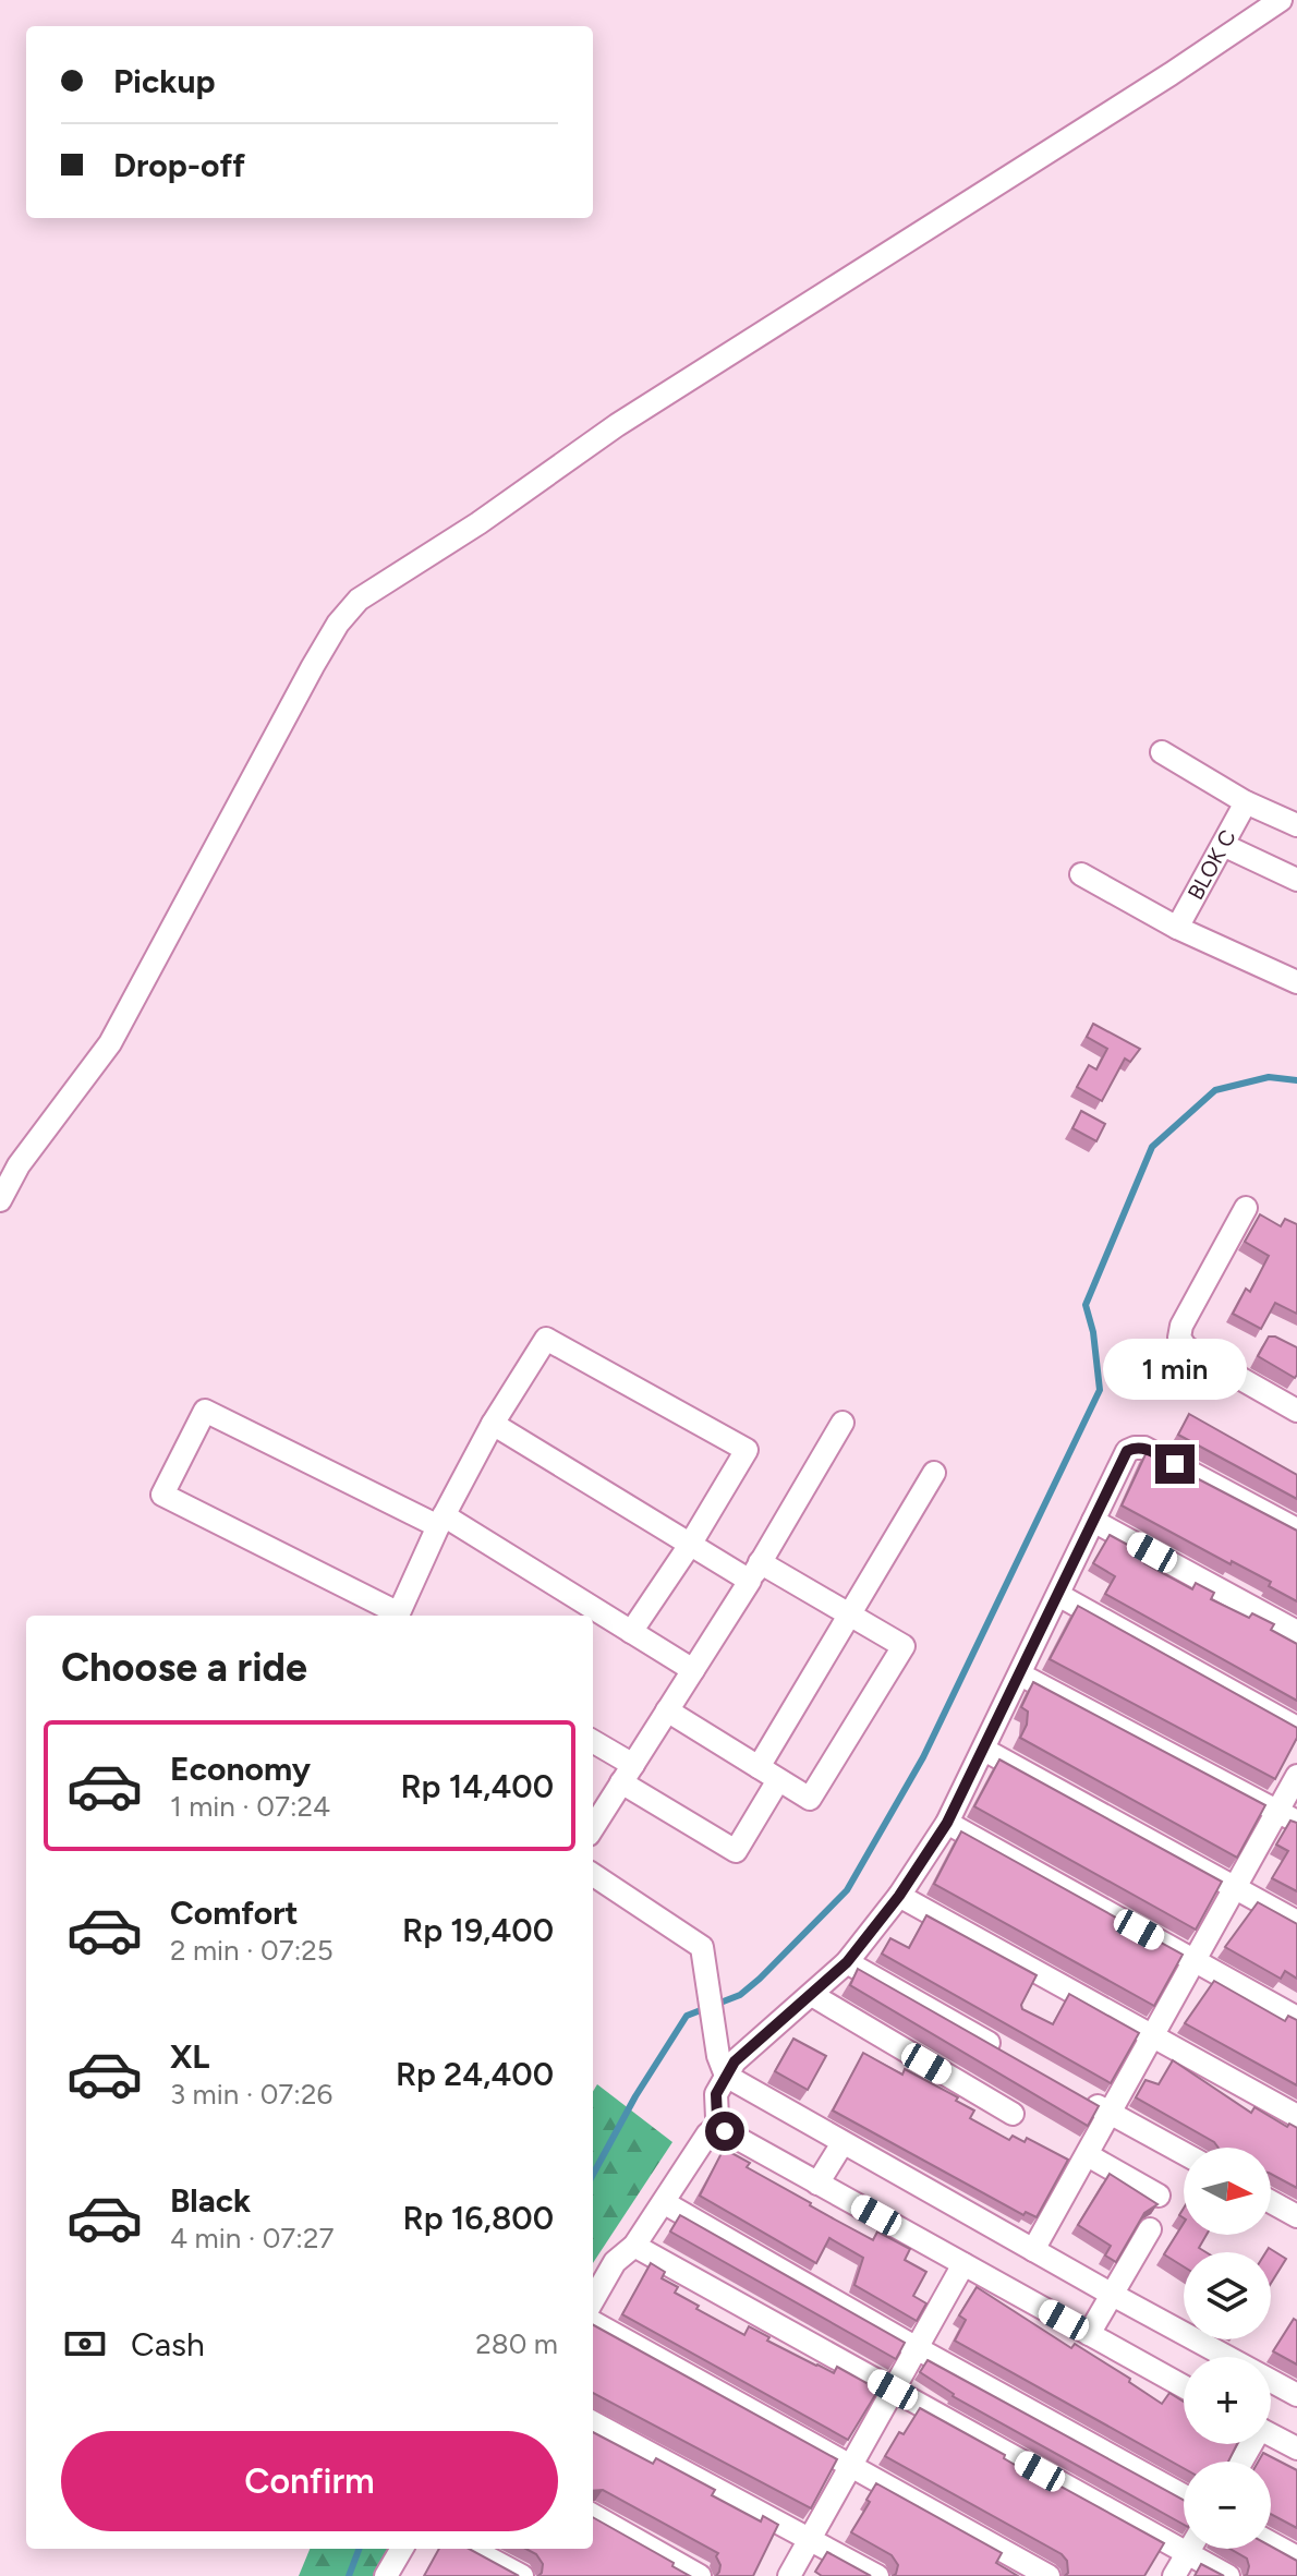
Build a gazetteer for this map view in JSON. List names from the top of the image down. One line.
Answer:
{"streets":{"street":["BLOK C"]},"north":"right","page":{"banner":["Pickup","Drop-off"],"bubble":"1 min","heading":"Choose a ride","list":[{"name":"Economy","note":"1 min · 07:24","value":"Rp 14,400"},{"name":"Comfort","note":"2 min · 07:25","value":"Rp 19,400"},{"name":"XL","note":"3 min · 07:26","value":"Rp 24,400"},{"name":"Black","note":"4 min · 07:27","value":"Rp 16,800"}],"map_buttons":["+","−"],"pay":["Cash","280 m"],"buttons":"Confirm"}}
